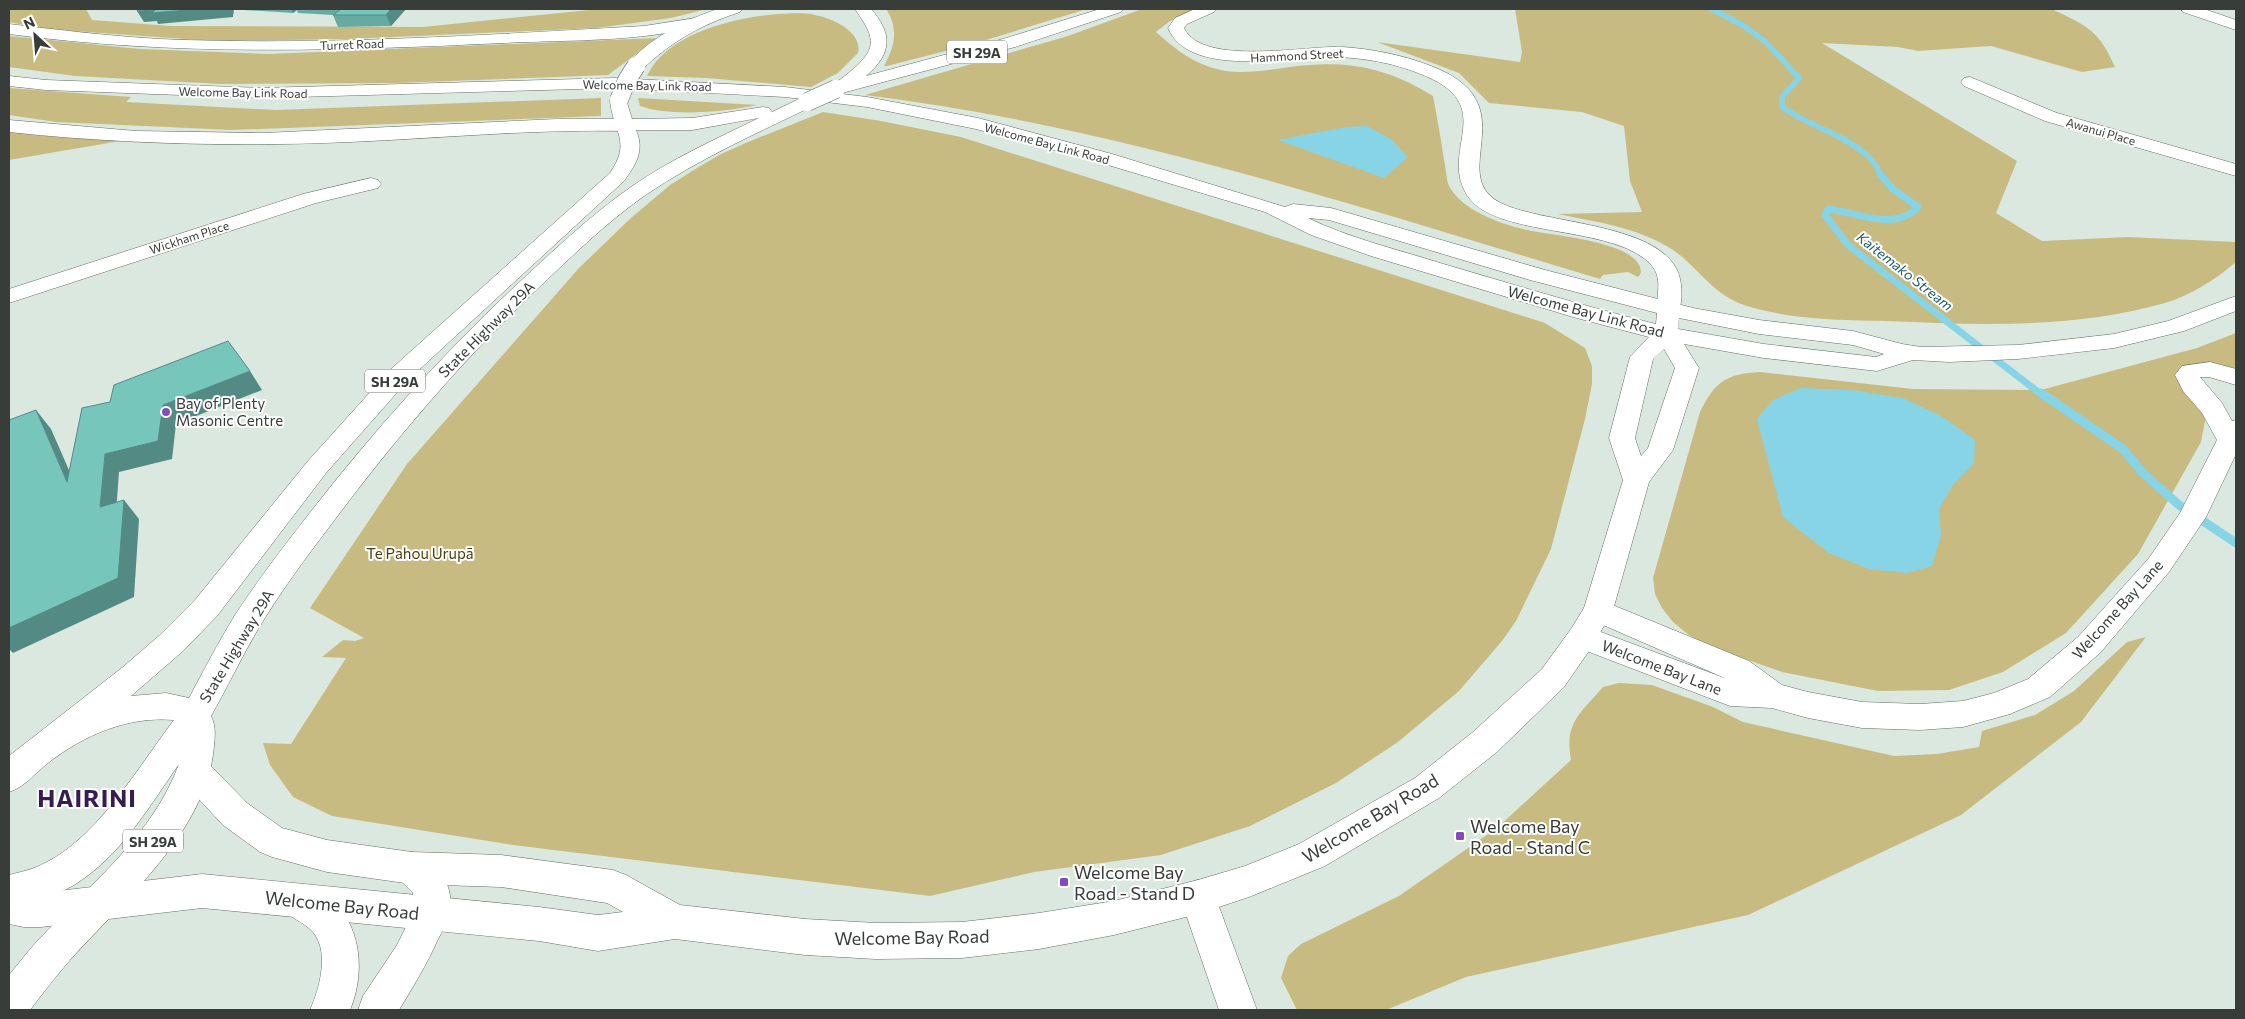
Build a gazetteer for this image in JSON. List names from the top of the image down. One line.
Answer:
{"streets":{"main road":["Turret Road","SH 29A","Hammond Street","Welcome Bay Link Road","Awanui Place","Wickham Place","State Highway 29A","Welcome Bay Lane","Welcome Bay Road"]},"crossings":[["Turret Road","SH 29A"],["SH 29A","State Highway 29A"],["SH 29A","Welcome Bay Road"],["Hammond Street","Welcome Bay Link Road"],["Welcome Bay Link Road","Welcome Bay Road"],["Welcome Bay Lane","Welcome Bay Road"]],"districts":["HAIRINI"],"water":["Kaitemako Stream"],"parks":["Te Pahou Urupā"],"places":{"other":["Bay of Plenty Masonic Centre"],"transit":["Welcome Bay Road - Stand C","Welcome Bay Road - Stand D"]},"north":"top left"}
